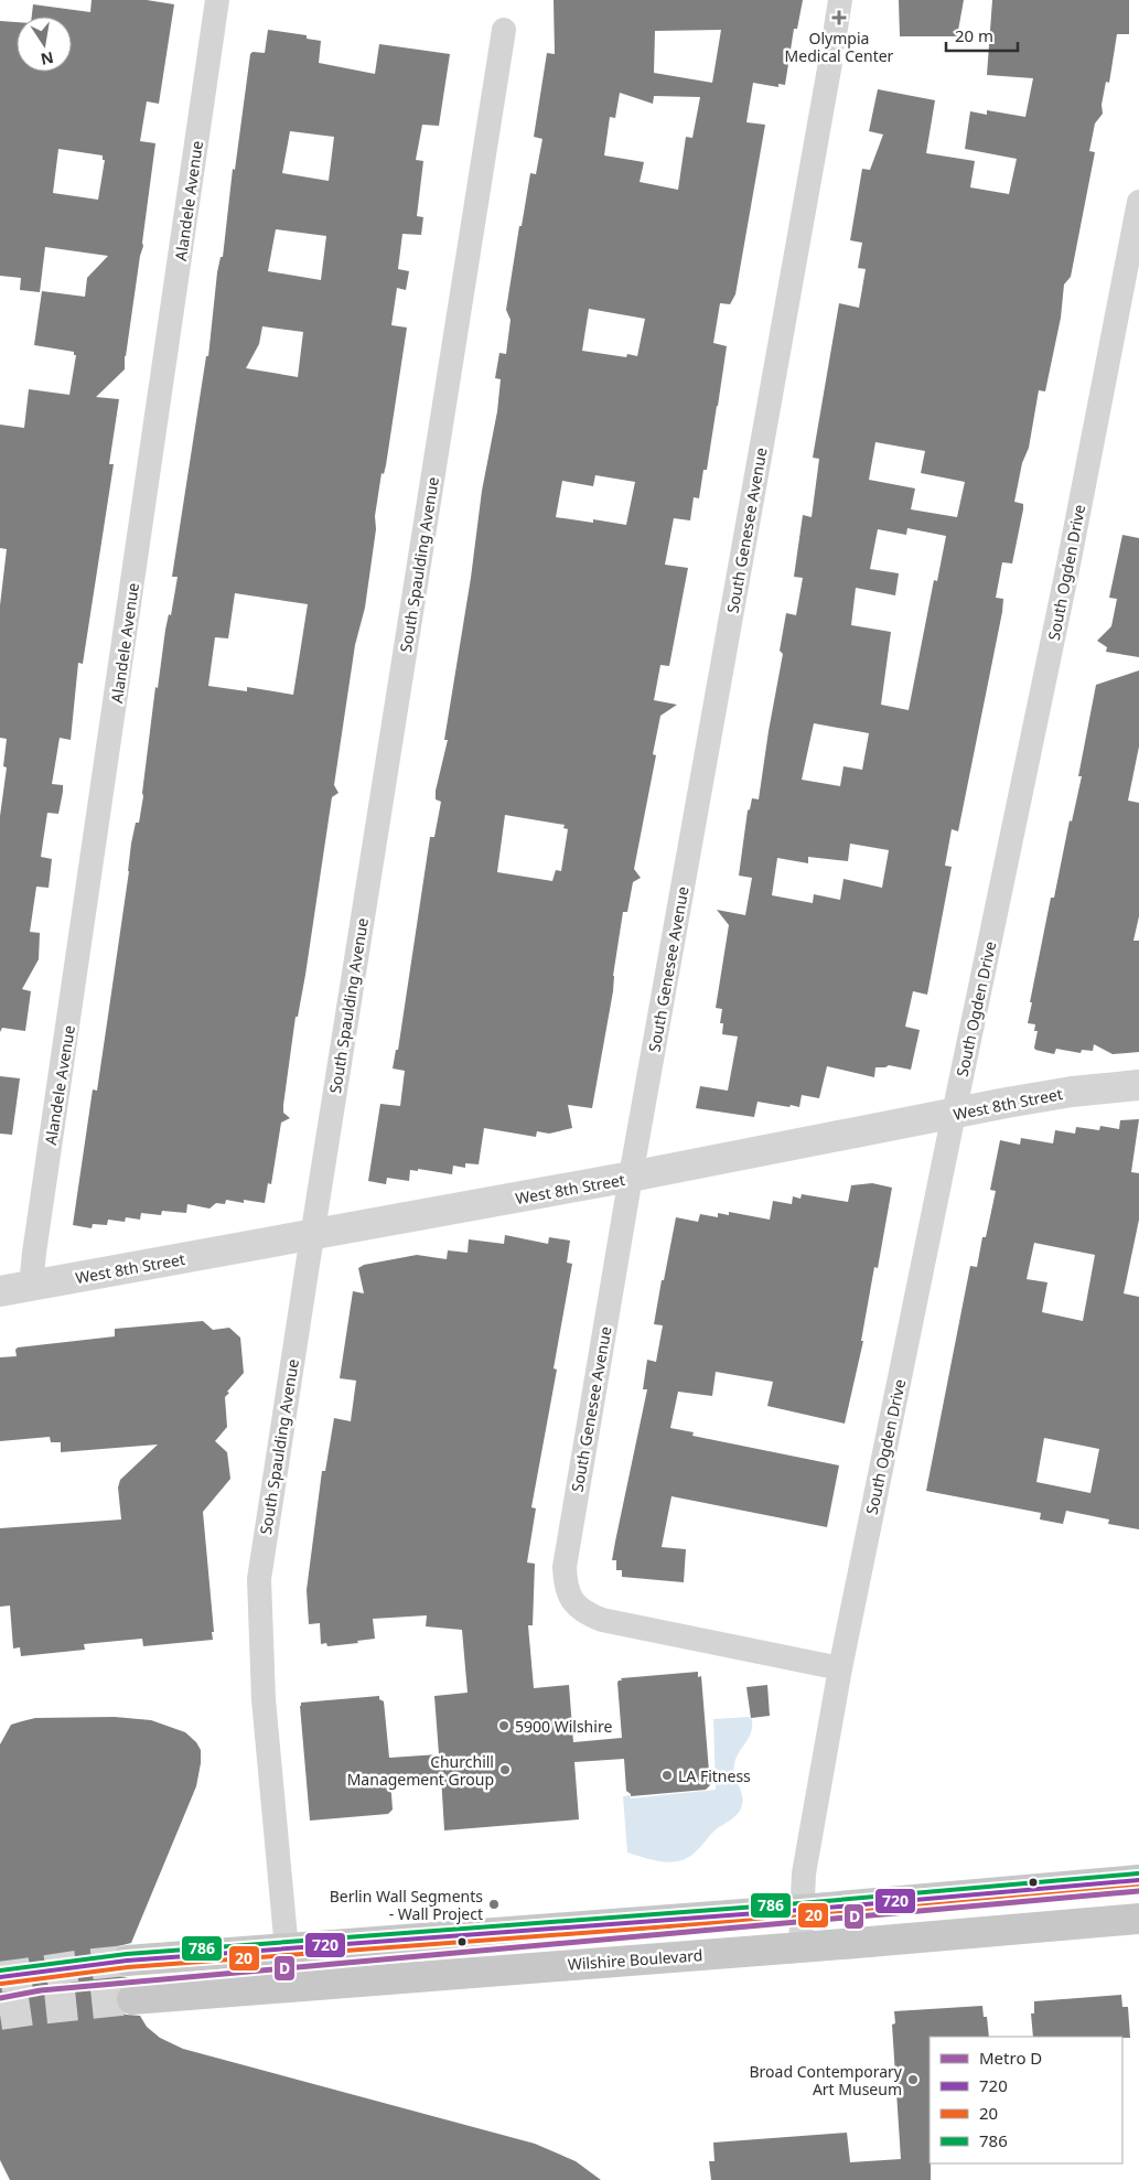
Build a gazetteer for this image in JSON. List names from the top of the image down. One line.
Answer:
{"streets":{"main road":["Wilshire Boulevard"],"street":["Alandele Avenue","South Genesee Avenue","South Spaulding Avenue","South Ogden Drive","West 8th Street"]},"crossings":[["Alandele Avenue","West 8th Street"],["South Genesee Avenue","South Ogden Drive"],["South Genesee Avenue","West 8th Street"],["South Spaulding Avenue","West 8th Street"],["South Spaulding Avenue","Wilshire Boulevard"],["South Ogden Drive","West 8th Street"],["South Ogden Drive","Wilshire Boulevard"]],"places":{"health":["Olympia Medical Center"],"other":["5900 Wilshire","Churchill Management Group","LA Fitness","Berlin Wall Segments - Wall Project","Broad Contemporary Art Museum"]},"lines":["transit line 786","transit line 720","transit line 20","metro line D"],"legend":["Metro D","720","20","786"],"scale_bar":"20 m","north":"bottom"}
